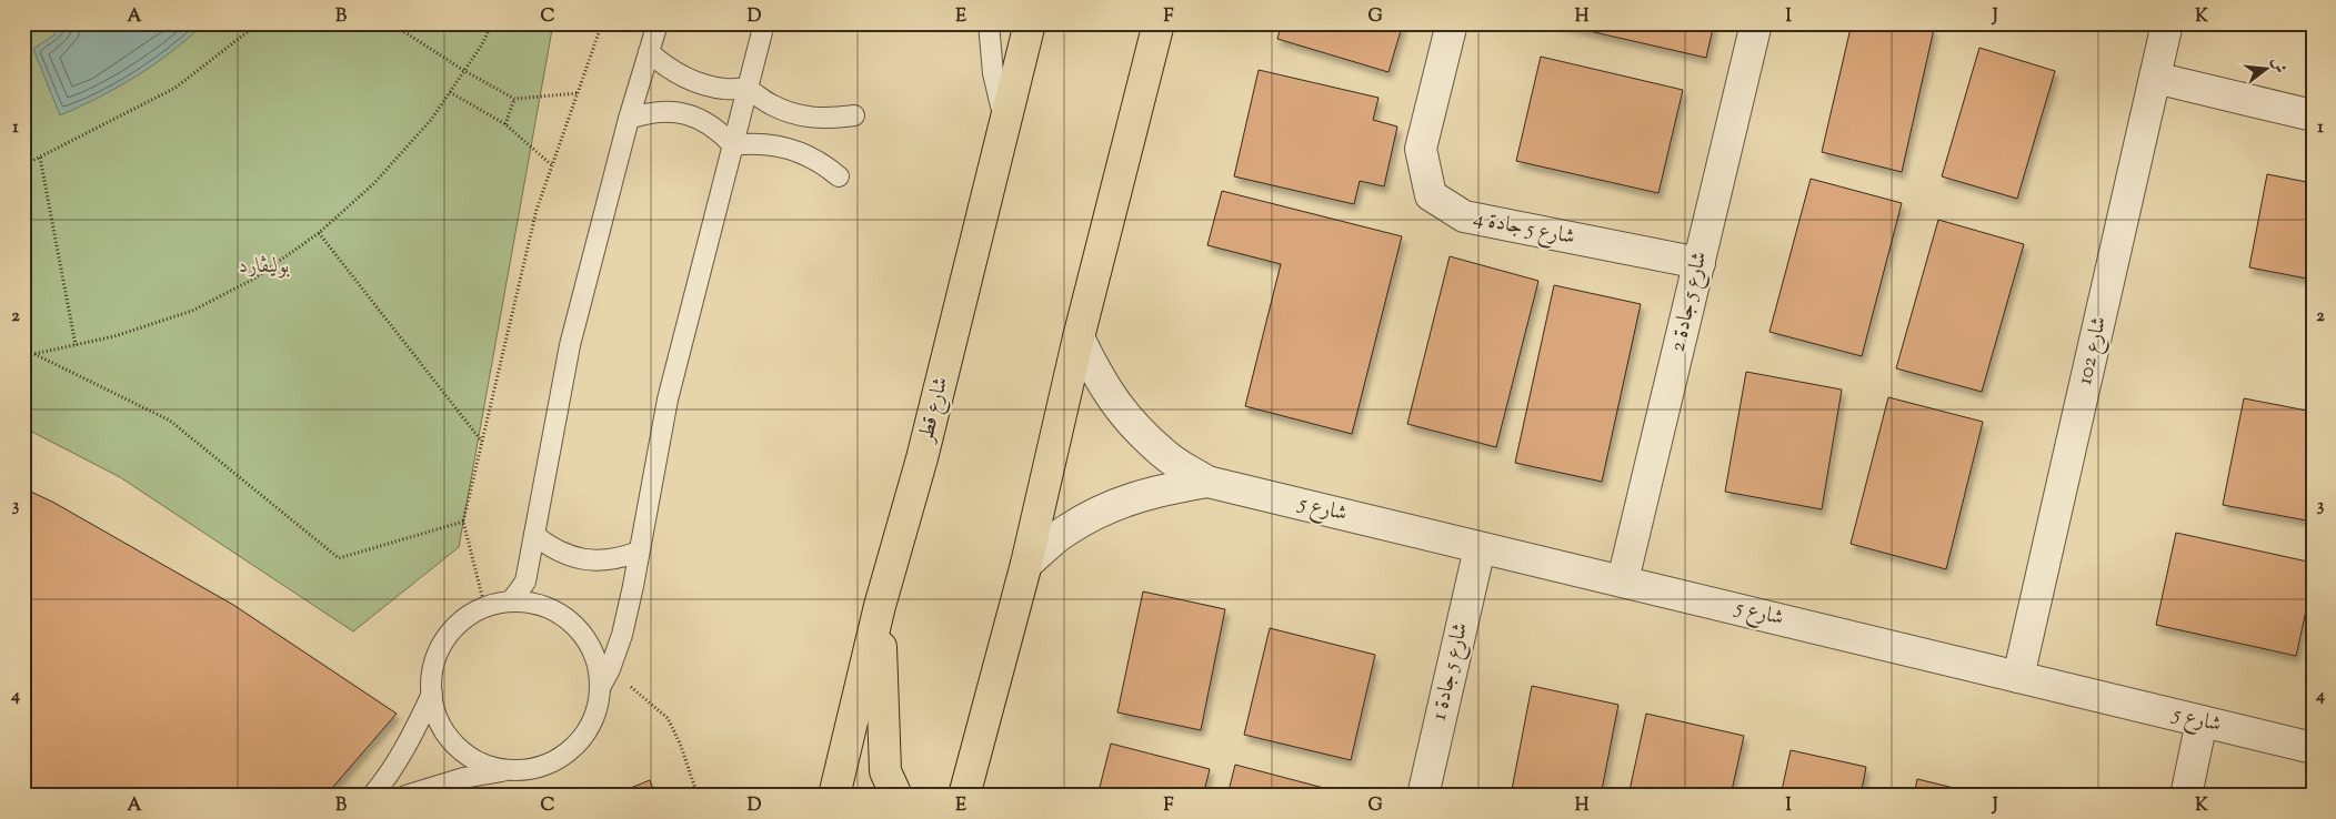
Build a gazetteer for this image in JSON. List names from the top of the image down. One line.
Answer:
{"streets":{"main road":["شارع قطر"],"street":["شارع 5 جادة 4","شارع 5 جادة 2","شارع 102","شارع 5","شارع 5 جادة 1"]},"crossings":[["شارع 5 جادة 4","شارع 5 جادة 2"],["شارع 5 جادة 2","شارع 5"],["شارع 102","شارع 5"],["شارع 5","شارع 5 جادة 1"]],"parks":["بوليڤارد"],"north":"right","grid":{"columns":["A","B","C","D","E","F","G","H","I","J","K"],"rows":["1","2","3","4"]}}
